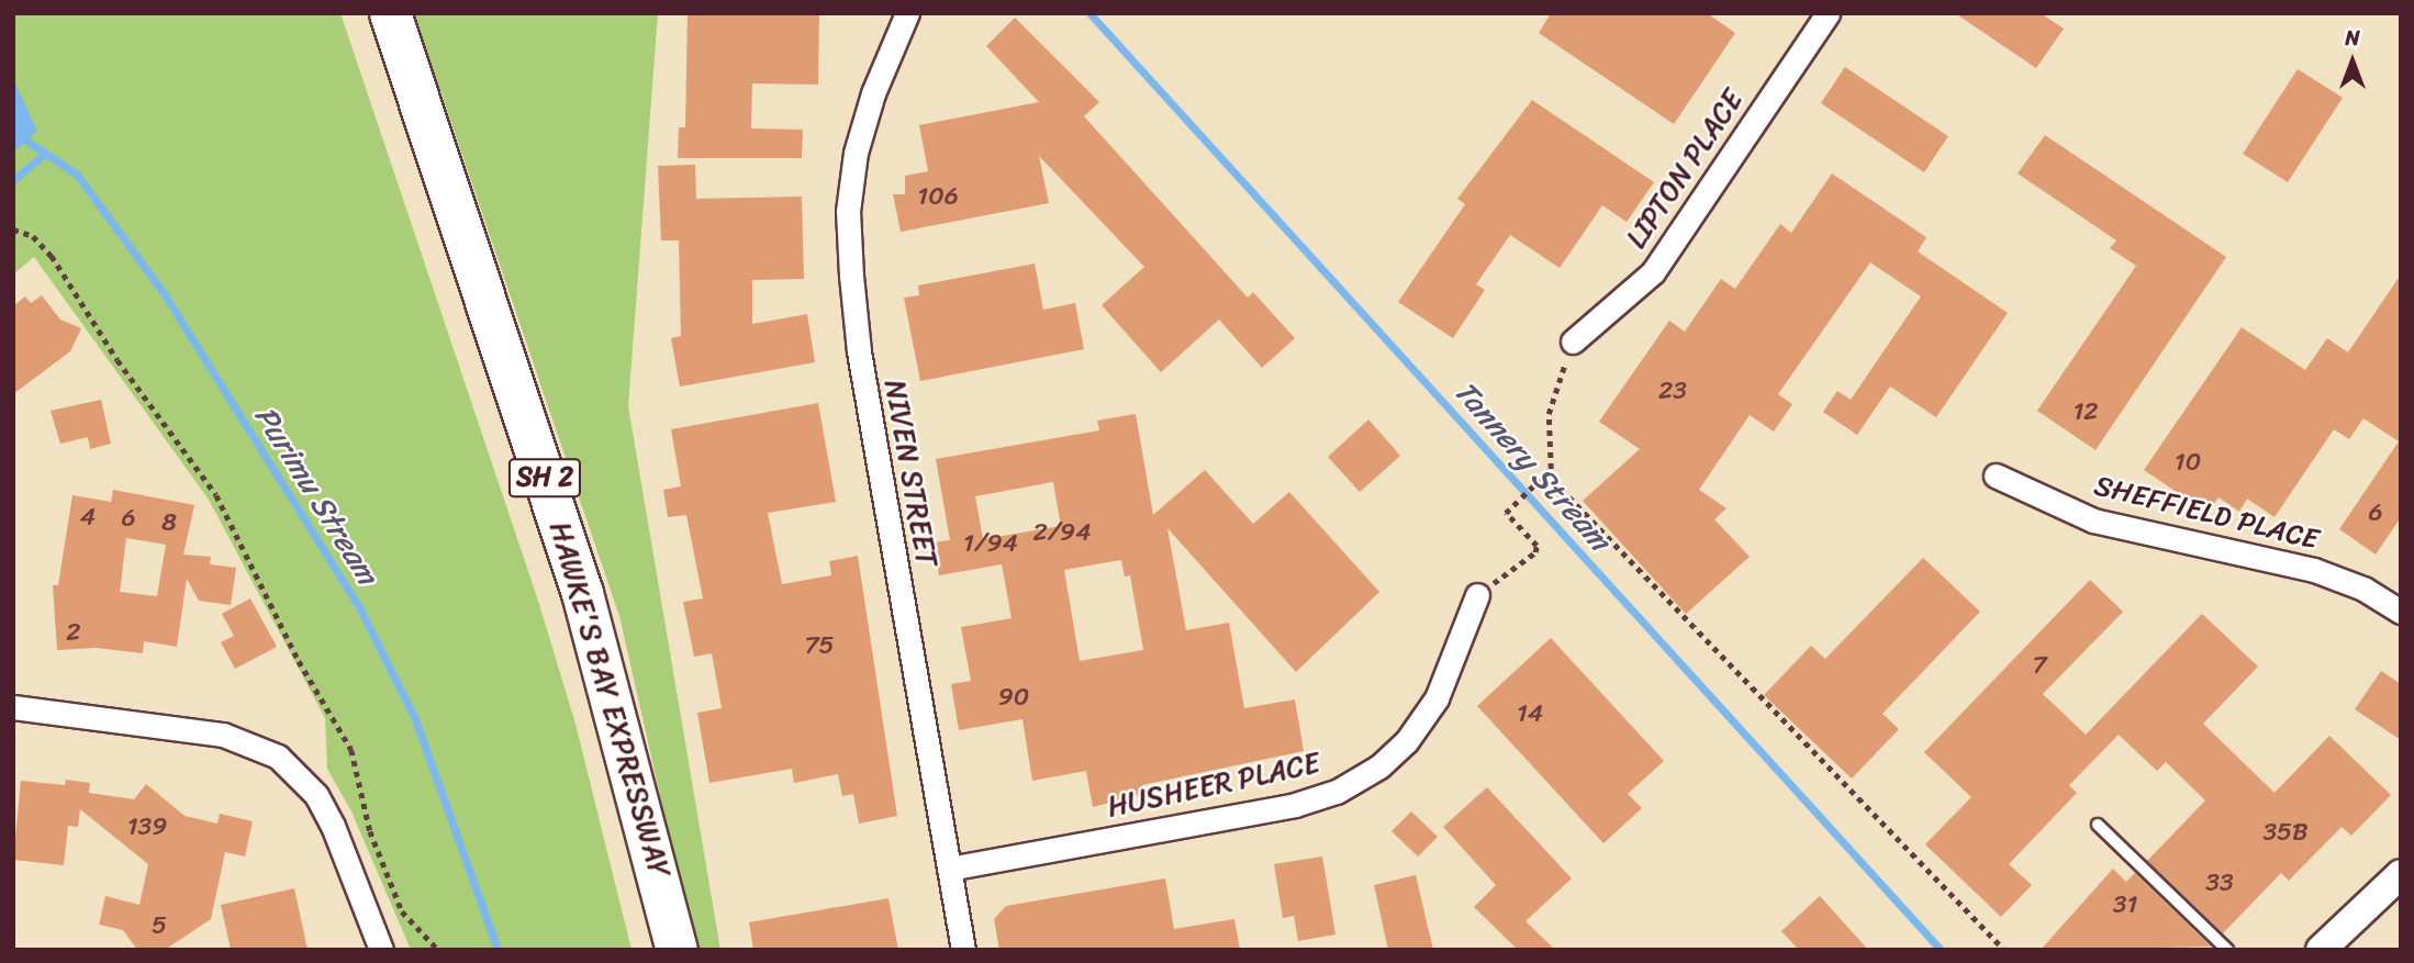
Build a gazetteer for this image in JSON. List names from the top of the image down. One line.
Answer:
{"streets":{"highway":["SH 2","HAWKE'S BAY EXPRESSWAY"],"street":["LIPTON PLACE","NIVEN STREET","SHEFFIELD PLACE","HUSHEER PLACE"]},"crossings":[["NIVEN STREET","HUSHEER PLACE"]],"water":["Tannery Stream","Purimu Stream"],"house_numbers":["106","23","12","10","6","4","6","8","2/94","1/94","2","75","7","90","14","139","35B","33","31","5"],"north":"top"}
